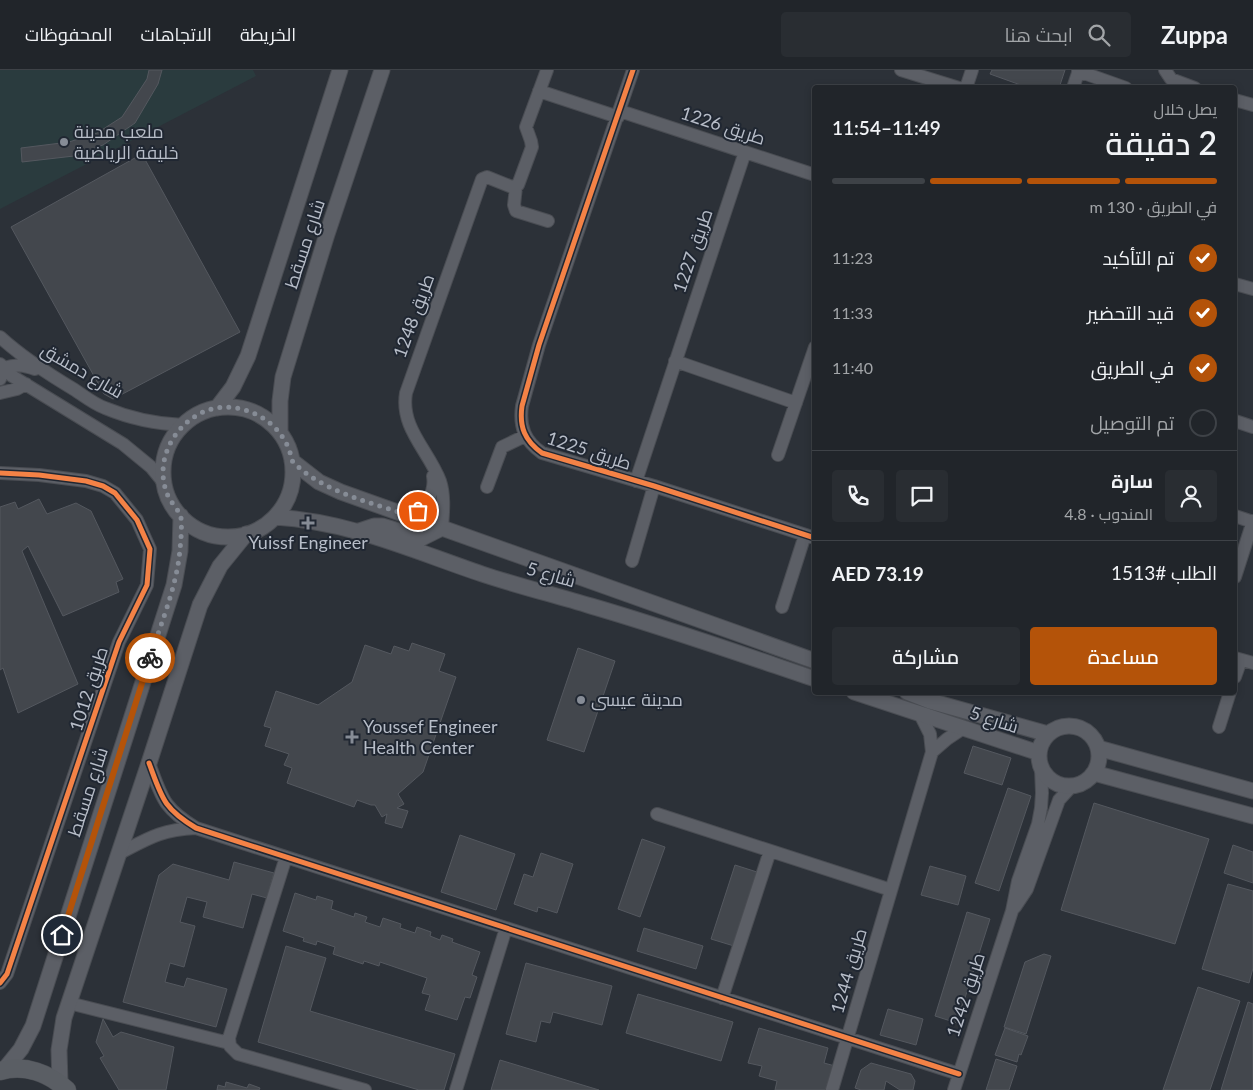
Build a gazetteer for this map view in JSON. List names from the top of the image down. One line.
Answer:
{"streets":{"street":["طريق 1226","شارع مسقط","طريق 1227","طريق 1248","شارع دمشق","طريق 1225","شارع 5","طريق 1012","طريق 1244","طريق 1242"]},"crossings":[["طريق 1226","طريق 1227"],["طريق 1226","طريق 1225"],["شارع مسقط","شارع دمشق"],["شارع مسقط","شارع 5"],["طريق 1227","طريق 1225"],["طريق 1248","شارع 5"],["شارع دمشق","شارع 5"],["شارع 5","طريق 1244"],["شارع 5","طريق 1242"]],"places":{"other":["ملعب مدينة خليفة الرياضية","مدينة عيسى"],"health":["Yuissf Engineer","Youssef Engineer Health Center"]},"page":{"header":"Zuppa","search":"ابحث هنا","nav":["الخريطة","الاتجاهات","المحفوظات"],"heading":["2 دقيقة","يصل خلال","11:49–11:54"],"panel":["سارة","المندوب · 4.8","الطلب #1513","AED 73.19"],"bar":"في الطريق · 130 m","list":[["تم التأكيد","11:23"],["قيد التحضير","11:33"],["في الطريق","11:40"],"تم التوصيل"],"buttons":["مساعدة","مشاركة"]}}
